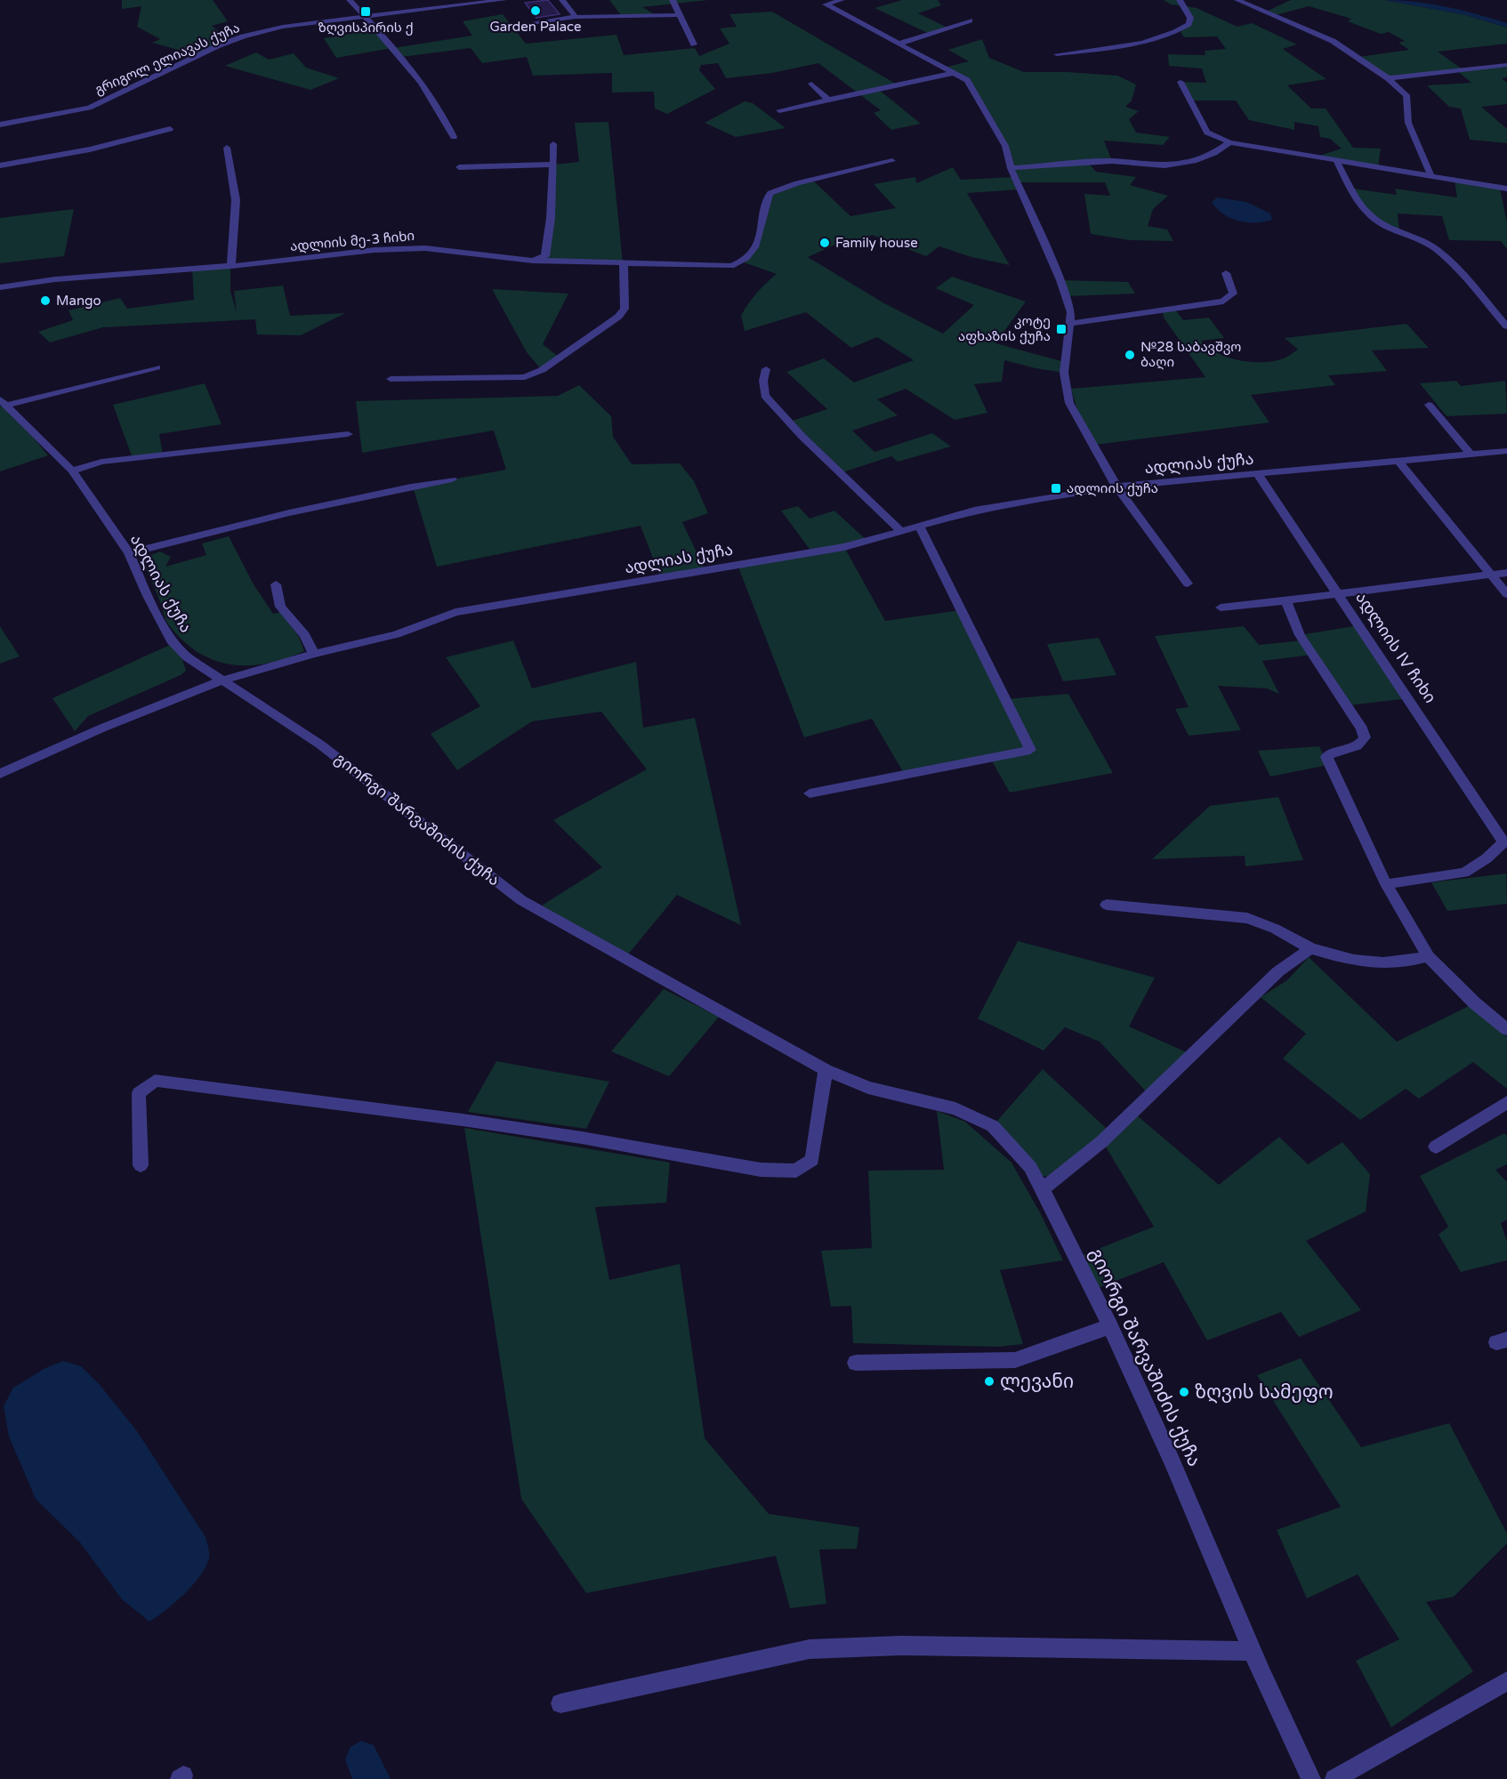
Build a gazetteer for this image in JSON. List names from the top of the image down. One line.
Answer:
{"streets":{"street":["გრიგოლ ელიავას ქუჩა","ადლიის მე-3 ჩიხი","ადლიას ქუჩა","ადლიის IV ჩიხი","გიორგი შარვაშიძის ქუჩა"]},"crossings":[["ადლიას ქუჩა","ადლიის IV ჩიხი"],["ადლიას ქუჩა","გიორგი შარვაშიძის ქუჩა"]],"places":{"other":["Garden Palace","Family house","Mango","№28 საბავშვო ბაღი","ლევანი","ზღვის სამეფო"],"transit":["ზღვისპირის ქ","კოტე აფხაზის ქუჩა","ადლიის ქუჩა"]}}
